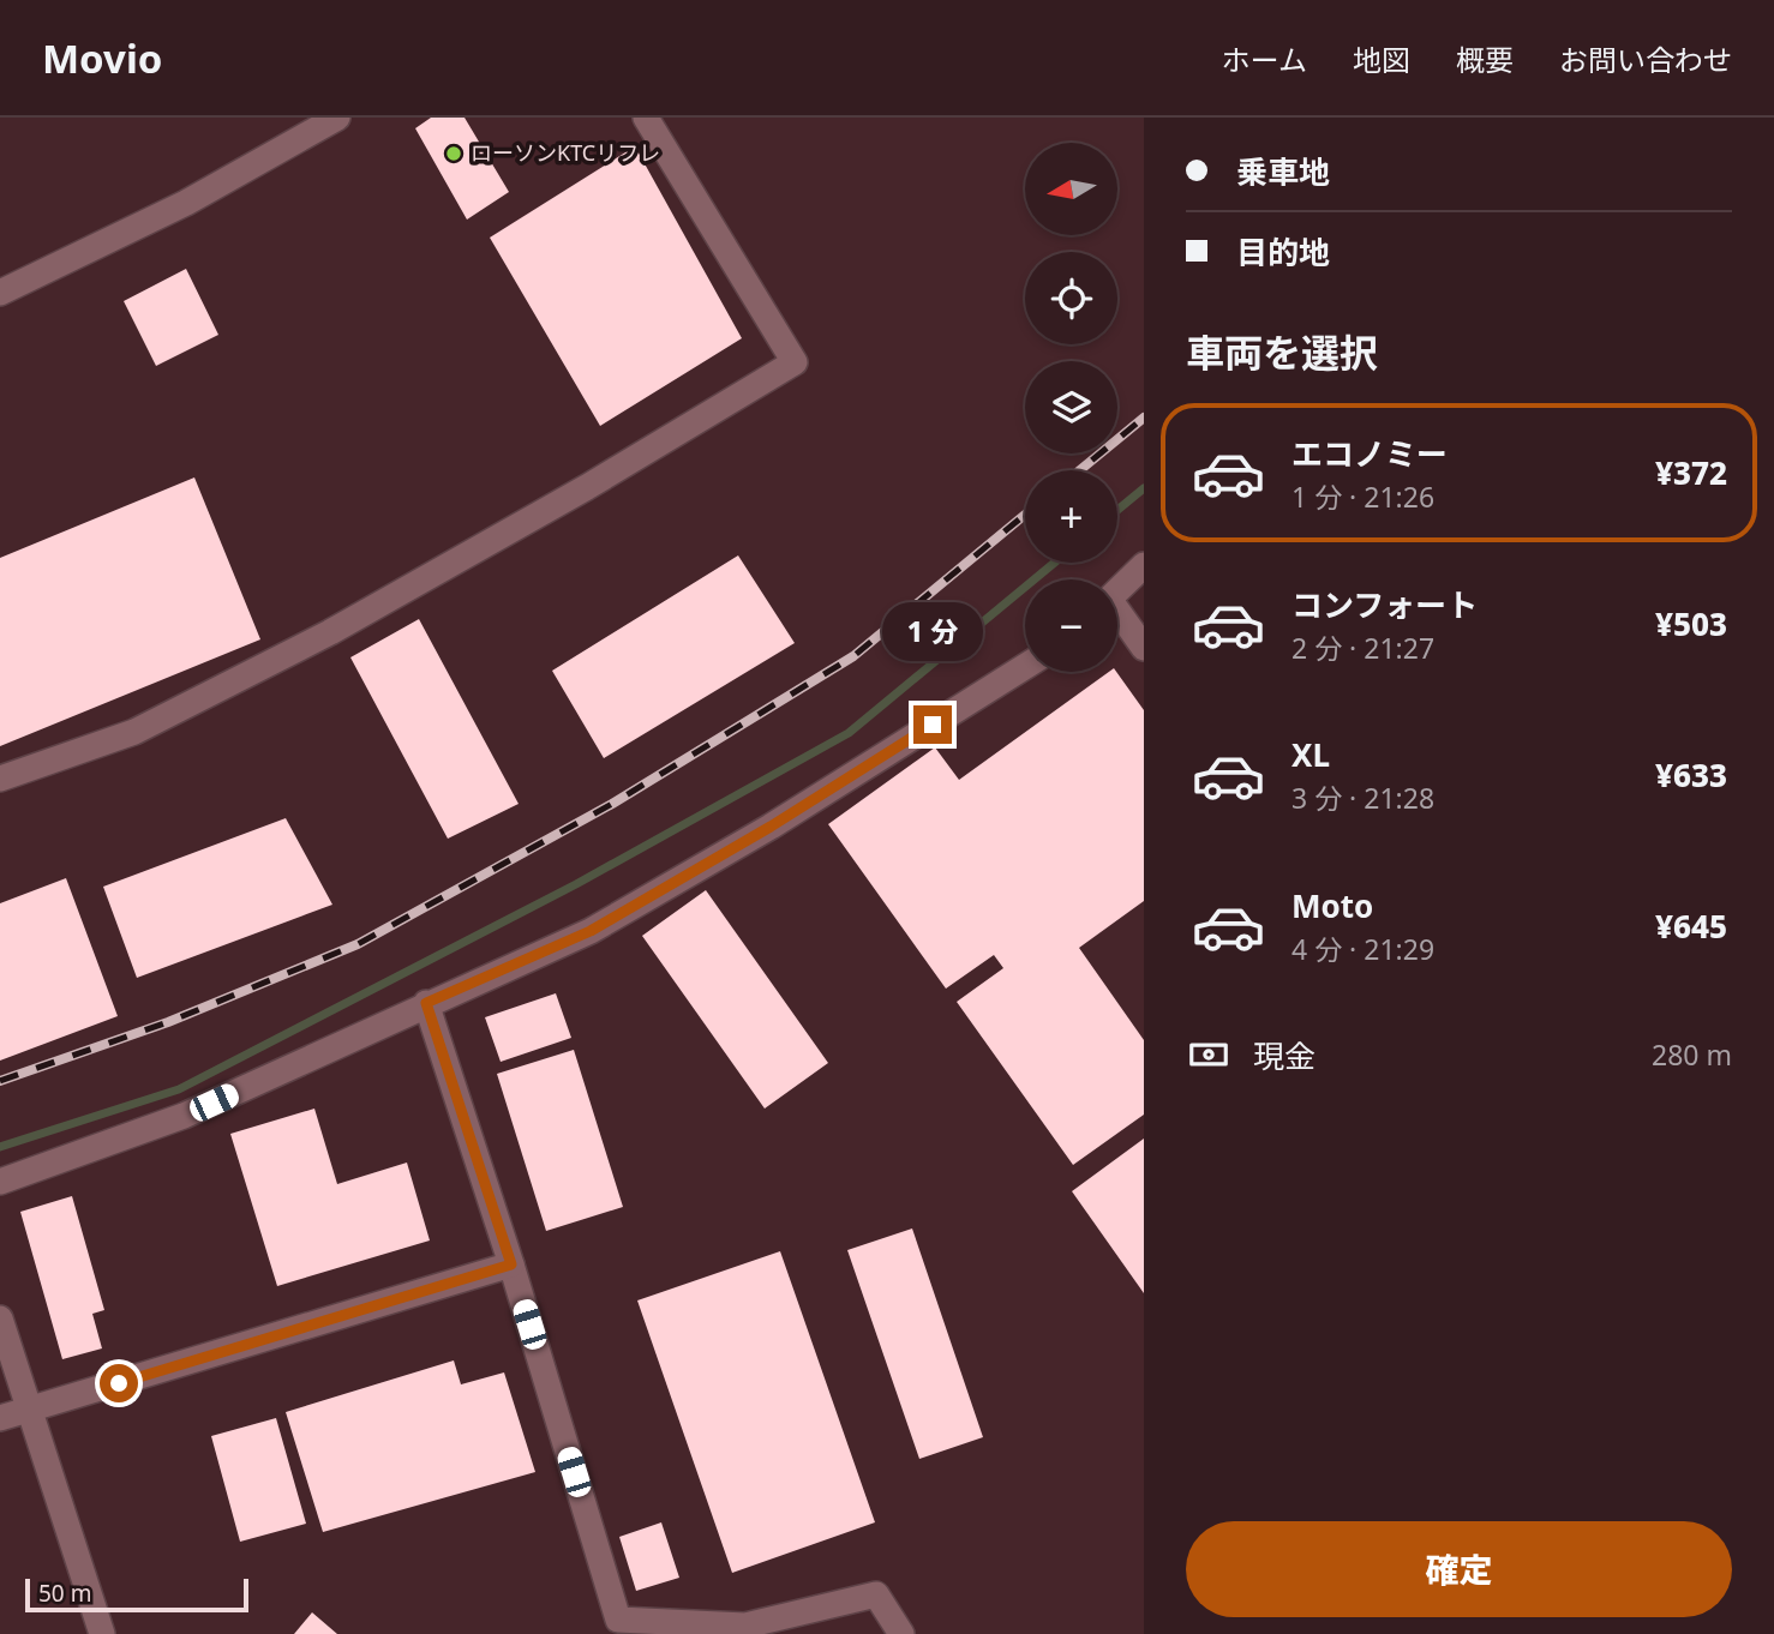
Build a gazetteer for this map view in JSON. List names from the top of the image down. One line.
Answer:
{"places":["ローソンKTCリフレ"],"scale_bar":"50 m","north":"left","page":{"header":"Movio","nav":["ホーム","地図","概要","お問い合わせ"],"banner":["乗車地","目的地"],"map_buttons":["+","−"],"heading":"車両を選択","list":[{"name":"エコノミー","note":"1 分 · 21:26","value":"¥372"},{"name":"コンフォート","note":"2 分 · 21:27","value":"¥503"},{"name":"XL","note":"3 分 · 21:28","value":"¥633"},{"name":"Moto","note":"4 分 · 21:29","value":"¥645"}],"bubble":"1 分","pay":["現金","280 m"],"buttons":"確定","scale":"50 m"}}
